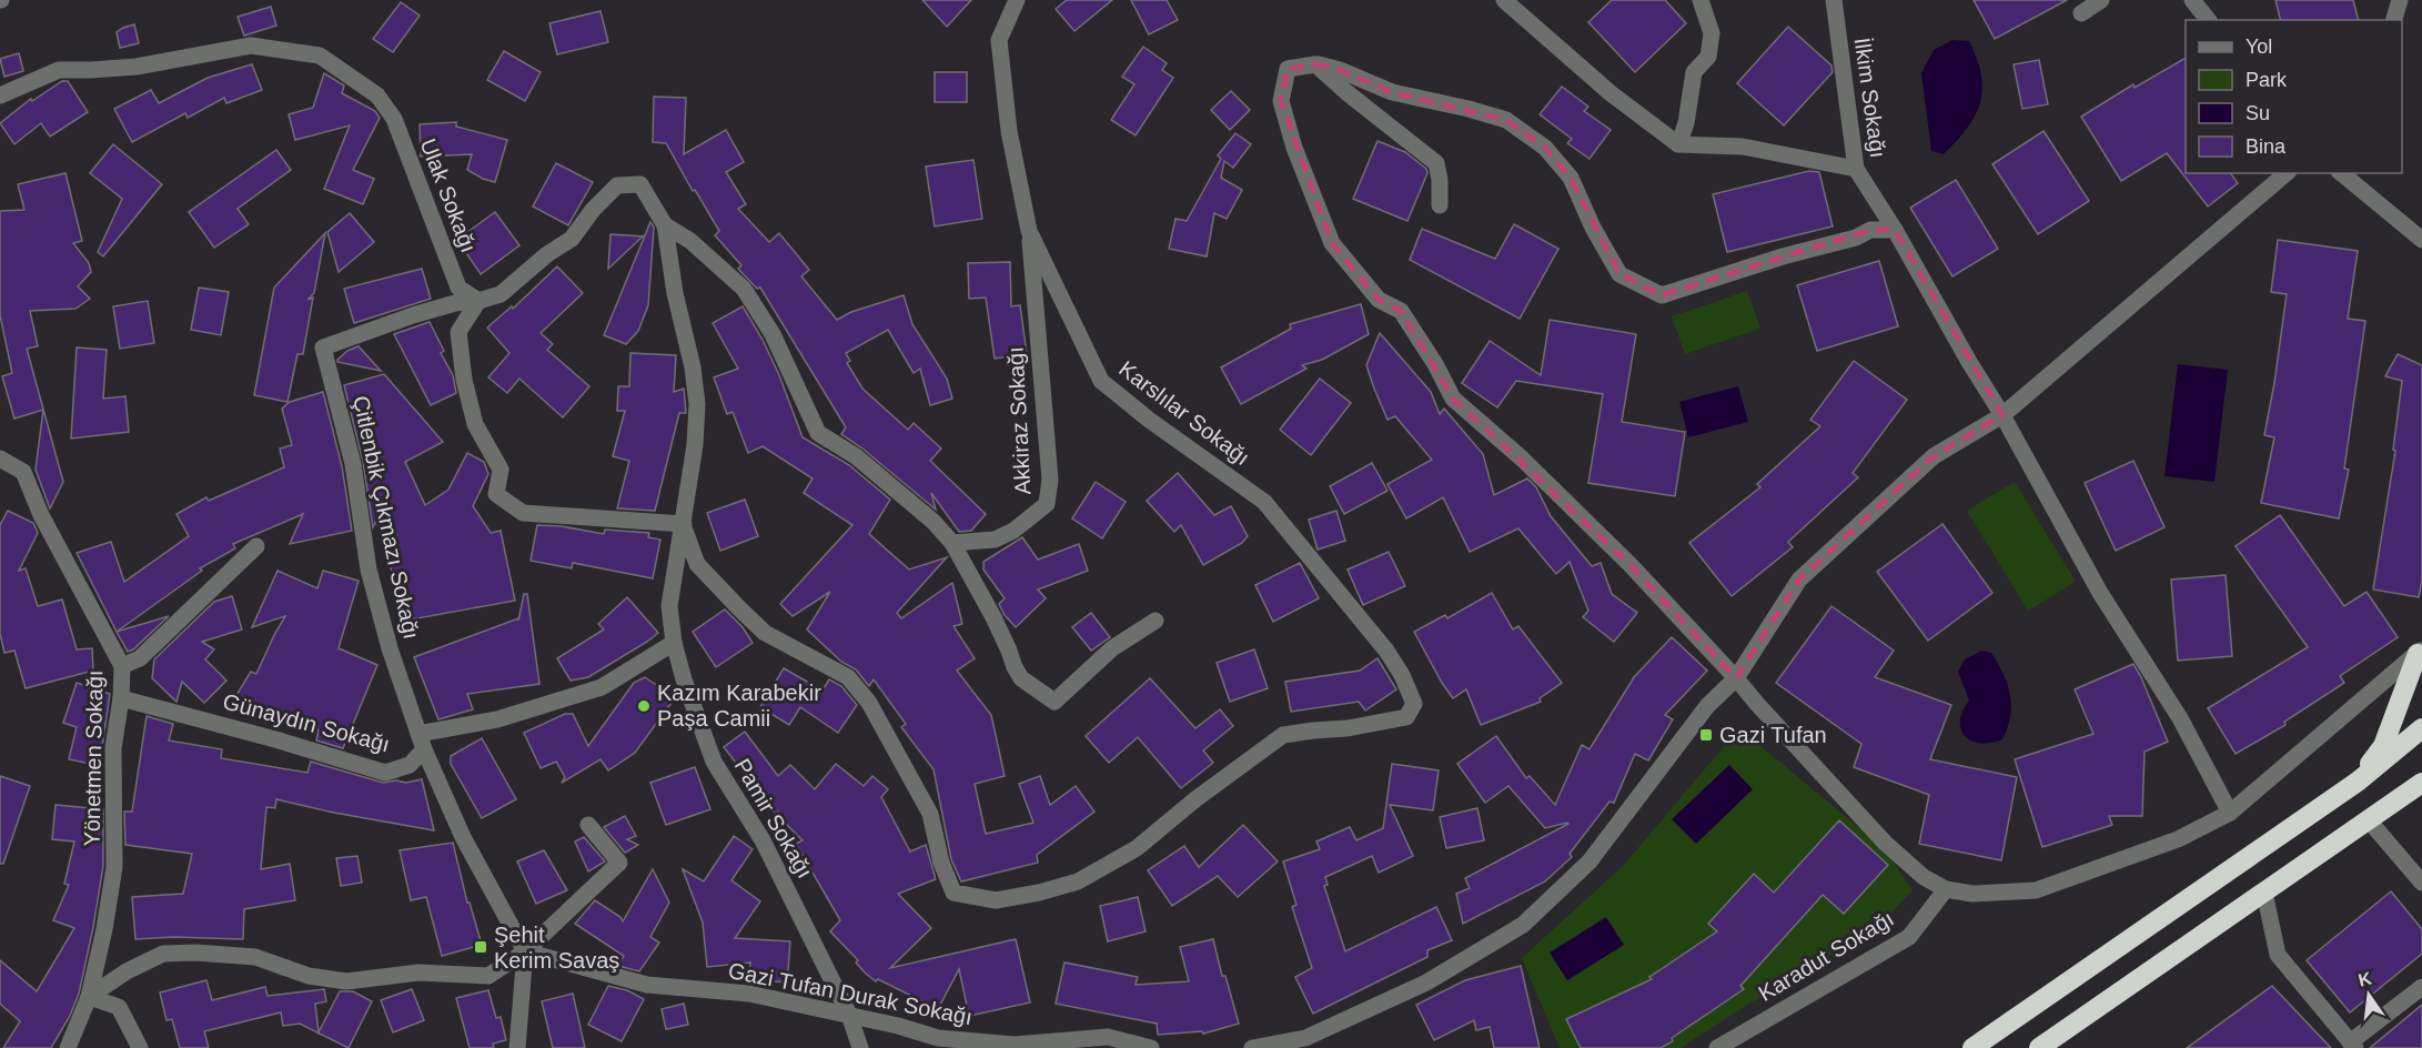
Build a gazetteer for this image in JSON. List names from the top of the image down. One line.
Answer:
{"streets":{"street":["İlkim Sokağı","Ulak Sokağı","Karslılar Sokağı","Akkiraz Sokağı","Çitlenbik Çıkmazı Sokağı","Günaydın Sokağı","Yönetmen Sokağı","Pamir Sokağı","Karadut Sokağı","Gazi Tufan Durak Sokağı"]},"crossings":[["Ulak Sokağı","Çitlenbik Çıkmazı Sokağı"],["Karslılar Sokağı","Akkiraz Sokağı"],["Karslılar Sokağı","Pamir Sokağı"],["Çitlenbik Çıkmazı Sokağı","Günaydın Sokağı"],["Çitlenbik Çıkmazı Sokağı","Gazi Tufan Durak Sokağı"],["Günaydın Sokağı","Yönetmen Sokağı"],["Günaydın Sokağı","Pamir Sokağı"],["Pamir Sokağı","Gazi Tufan Durak Sokağı"]],"places":{"other":["Kazım Karabekir Paşa Camii"],"transit":["Gazi Tufan","Şehit Kerim Savaş"]},"legend":["Yol","Park","Su","Bina"],"north":"top"}
